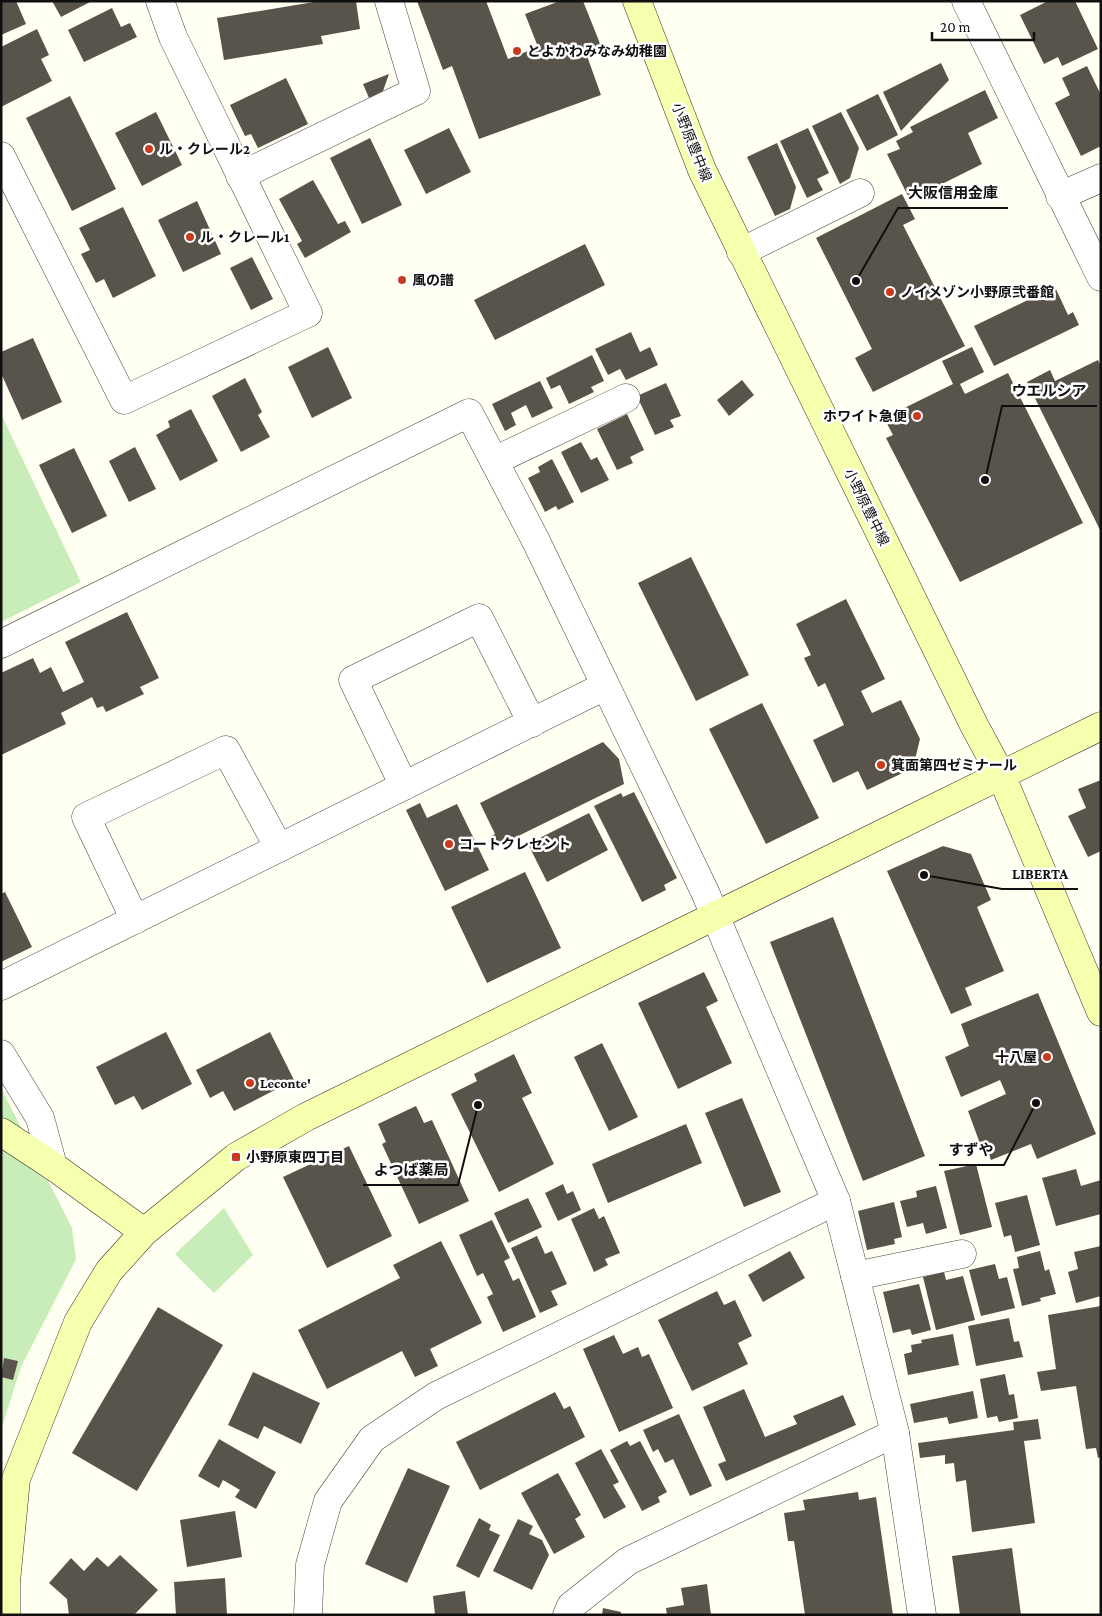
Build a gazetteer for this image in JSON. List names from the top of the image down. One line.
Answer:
{"streets":{"street":["小野原豊中線"]},"places":{"other":["とよかわみなみ幼稚園","ル・クレール2","ル・クレール1","風の譜","大阪信用金庫","ノイメゾン小野原弐番館","ホワイト急便","ウエルシア","箕面第四ゼミナール","コートクレセント","LIBERTA","十八屋","Leconte'","すずや","よつば薬局"],"transit":["小野原東四丁目"]},"scale_bar":"20 m"}
